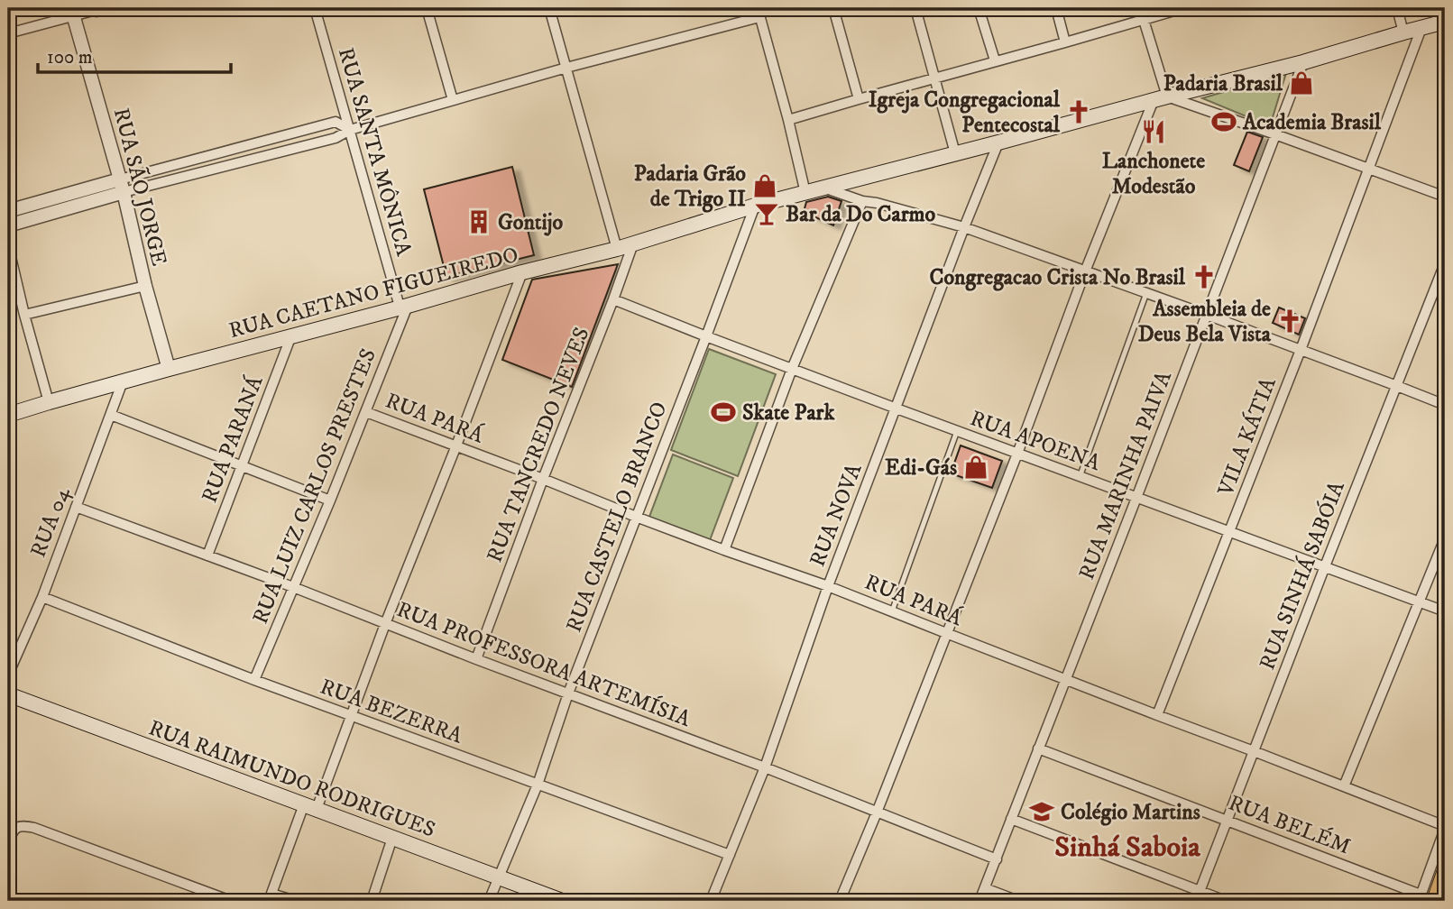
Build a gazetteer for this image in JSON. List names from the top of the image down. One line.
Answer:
{"streets":{"main road":["RUA CAETANO FIGUEIREDO","RUA RAIMUNDO RODRIGUES"],"street":["RUA SANTA MÔNICA","RUA SÃO JORGE","RUA PARÁ","VILA KÁTIA","RUA PARANÁ","RUA APOENA","RUA TANCREDO NEVES","RUA MARINHA PAIVA","RUA LUIZ CARLOS PRESTES","RUA NOVA","RUA CASTELO BRANCO","RUA 04","RUA SINHÁ SABÓIA","RUA PROFESSORA ARTEMÍSIA","RUA BEZERRA","RUA BELÉM"]},"crossings":[["RUA SANTA MÔNICA","RUA CAETANO FIGUEIREDO"],["RUA SANTA MÔNICA","RUA LUIZ CARLOS PRESTES"],["RUA SÃO JORGE","RUA CAETANO FIGUEIREDO"],["RUA CAETANO FIGUEIREDO","VILA KÁTIA"],["RUA CAETANO FIGUEIREDO","RUA PARANÁ"],["RUA CAETANO FIGUEIREDO","RUA TANCREDO NEVES"],["RUA CAETANO FIGUEIREDO","RUA MARINHA PAIVA"],["RUA CAETANO FIGUEIREDO","RUA LUIZ CARLOS PRESTES"],["RUA CAETANO FIGUEIREDO","RUA NOVA"],["RUA CAETANO FIGUEIREDO","RUA CASTELO BRANCO"],["RUA CAETANO FIGUEIREDO","RUA 04"],["RUA PARÁ","VILA KÁTIA"],["RUA PARÁ","RUA TANCREDO NEVES"],["RUA PARÁ","RUA MARINHA PAIVA"],["RUA PARÁ","RUA LUIZ CARLOS PRESTES"],["RUA PARÁ","RUA NOVA"],["RUA PARÁ","RUA CASTELO BRANCO"],["RUA PARÁ","RUA SINHÁ SABÓIA"],["VILA KÁTIA","RUA APOENA"],["RUA PARANÁ","RUA PROFESSORA ARTEMÍSIA"],["RUA APOENA","RUA TANCREDO NEVES"],["RUA APOENA","RUA MARINHA PAIVA"],["RUA APOENA","RUA NOVA"],["RUA APOENA","RUA CASTELO BRANCO"],["RUA APOENA","RUA SINHÁ SABÓIA"],["RUA TANCREDO NEVES","RUA PROFESSORA ARTEMÍSIA"],["RUA MARINHA PAIVA","RUA PROFESSORA ARTEMÍSIA"],["RUA MARINHA PAIVA","RUA BELÉM"],["RUA LUIZ CARLOS PRESTES","RUA PROFESSORA ARTEMÍSIA"],["RUA LUIZ CARLOS PRESTES","RUA BEZERRA"],["RUA NOVA","RUA PROFESSORA ARTEMÍSIA"],["RUA NOVA","RUA BEZERRA"],["RUA CASTELO BRANCO","RUA PROFESSORA ARTEMÍSIA"],["RUA CASTELO BRANCO","RUA BEZERRA"],["RUA CASTELO BRANCO","RUA RAIMUNDO RODRIGUES"],["RUA 04","RUA PROFESSORA ARTEMÍSIA"],["RUA 04","RUA BEZERRA"],["RUA SINHÁ SABÓIA","RUA BELÉM"]],"districts":["Sinhá Saboia"],"places":{"shop":["Padaria Brasil","Padaria Grão de Trigo II","Edi-Gás"],"church":["Igreja Congregacional Pentecostal","Congregacao Crista No Brasil","Assembleia de Deus Bela Vista"],"sports":["Academia Brasil","Skate Park"],"restaurant":["Lanchonete Modestão"],"bar":["Bar da Do Carmo"],"building":["Gontijo"],"school or university":["Colégio Martins"]},"scale_bar":"100 m"}
